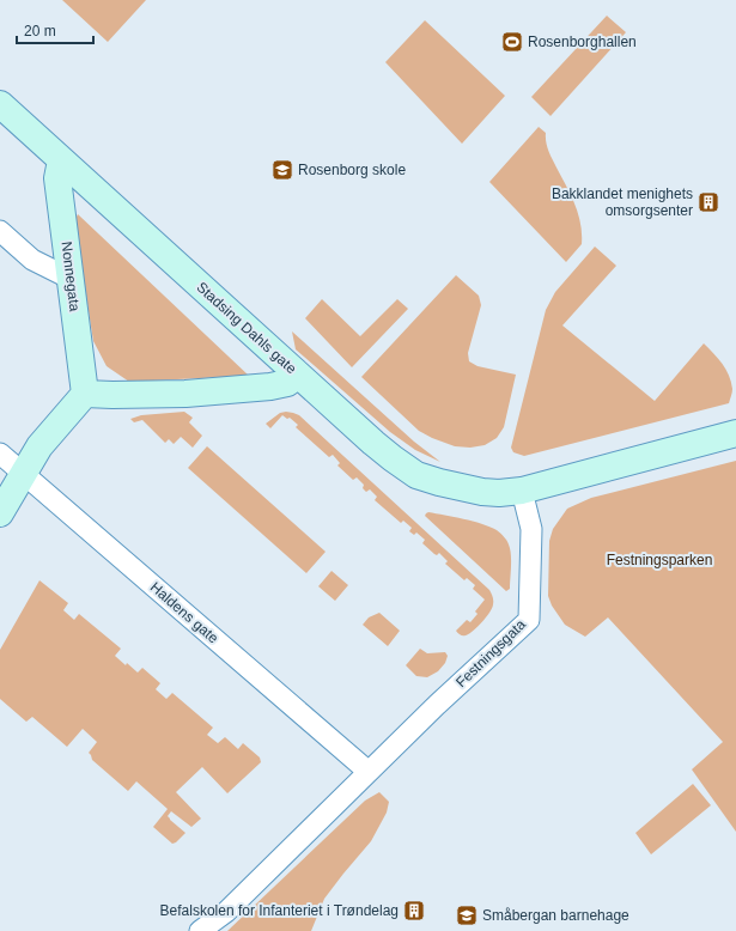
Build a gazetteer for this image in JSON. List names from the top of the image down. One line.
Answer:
{"streets":{"main road":["Nonnegata","Stadsing Dahls gate"],"street":["Haldens gate","Festningsgata"]},"crossings":[["Nonnegata","Stadsing Dahls gate"],["Stadsing Dahls gate","Festningsgata"],["Haldens gate","Festningsgata"]],"parks":["Festningsparken"],"places":{"sports":["Rosenborghallen"],"school or university":["Rosenborg skole","Småbergan barnehage"],"building":["Bakklandet menighets omsorgsenter","Befalskolen for Infanteriet i Trøndelag"]},"scale_bar":"20 m"}
